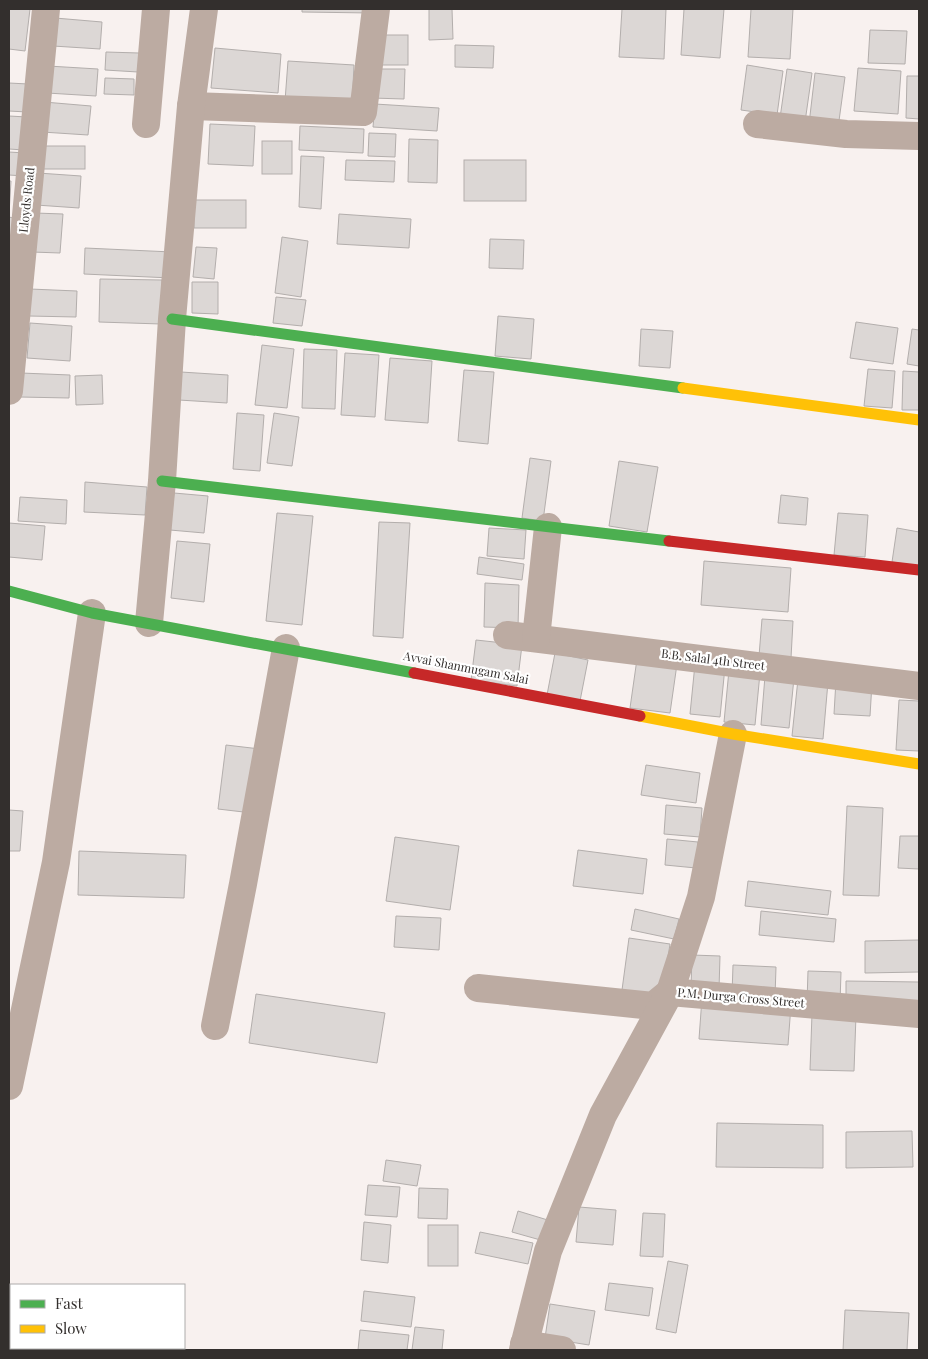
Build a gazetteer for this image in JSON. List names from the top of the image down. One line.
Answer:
{"streets":{"street":["Lloyds Road","B.B. Salal 4th Street","Avvai Shanmugam Salai","P.M. Durga Cross Street"]},"legend":["Fast","Slow"]}
